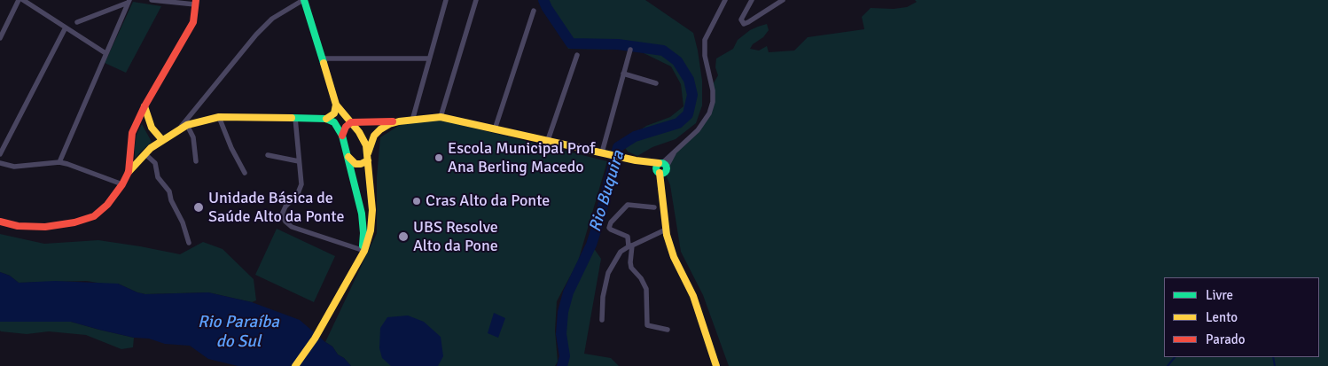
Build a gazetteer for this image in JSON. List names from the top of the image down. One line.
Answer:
{"water":["Rio Buquira","Rio Paraíba do Sul"],"places":["Escola Municipal Prof Ana Berling Macedo","Cras Alto da Ponte","Unidade Básica de Saúde Alto da Ponte","UBS Resolve Alto da Pone"],"legend":["Livre","Lento","Parado"]}
